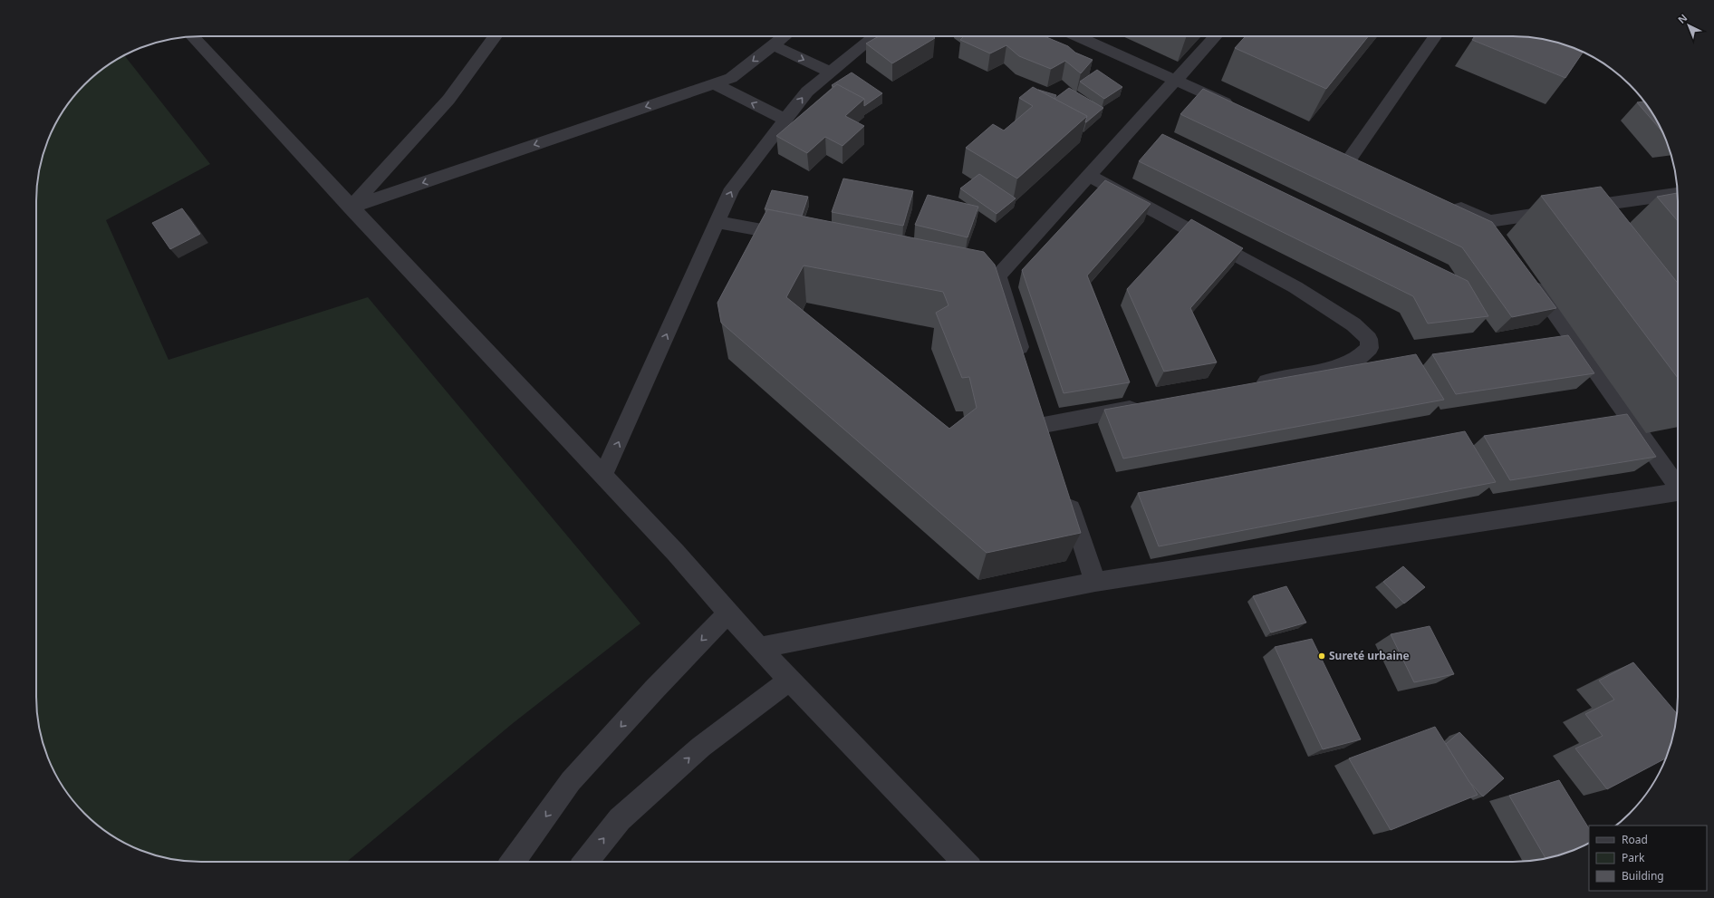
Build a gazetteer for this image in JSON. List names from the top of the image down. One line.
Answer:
{"places":["Sureté urbaine"],"legend":["Road","Park","Building"],"north":"top left"}
